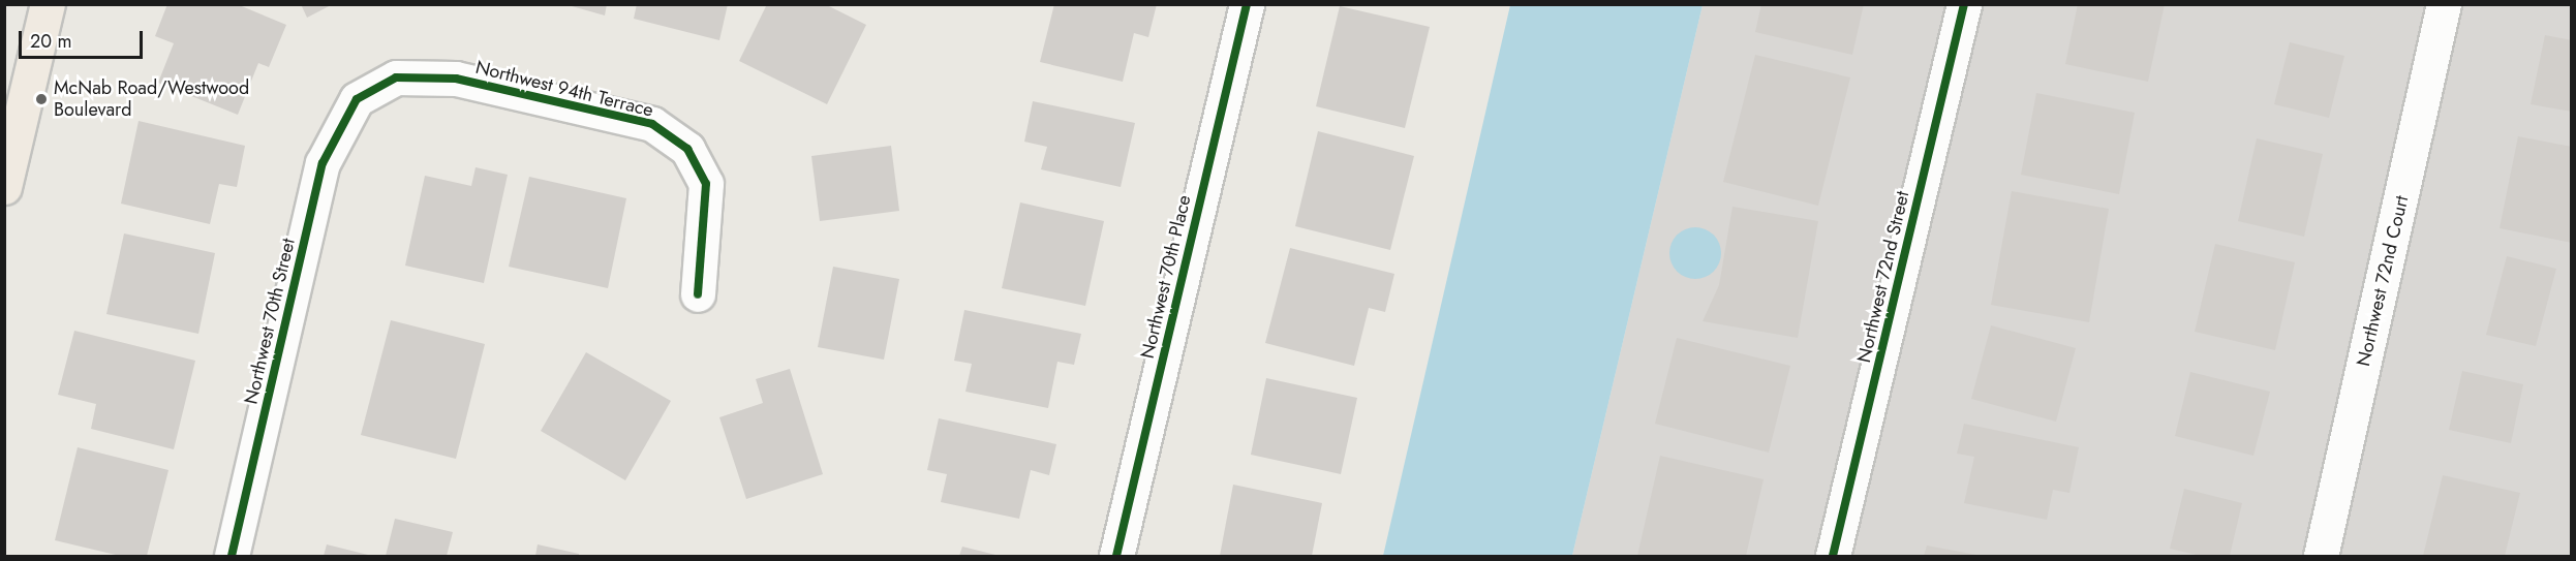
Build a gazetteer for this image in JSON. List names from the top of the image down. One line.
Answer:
{"streets":{"street":["Northwest 94th Terrace","Northwest 70th Place","Northwest 72nd Street","Northwest 72nd Court","Northwest 70th Street"]},"crossings":[["Northwest 94th Terrace","Northwest 70th Street"]],"places":["McNab Road/Westwood Boulevard"],"scale_bar":"20 m"}
